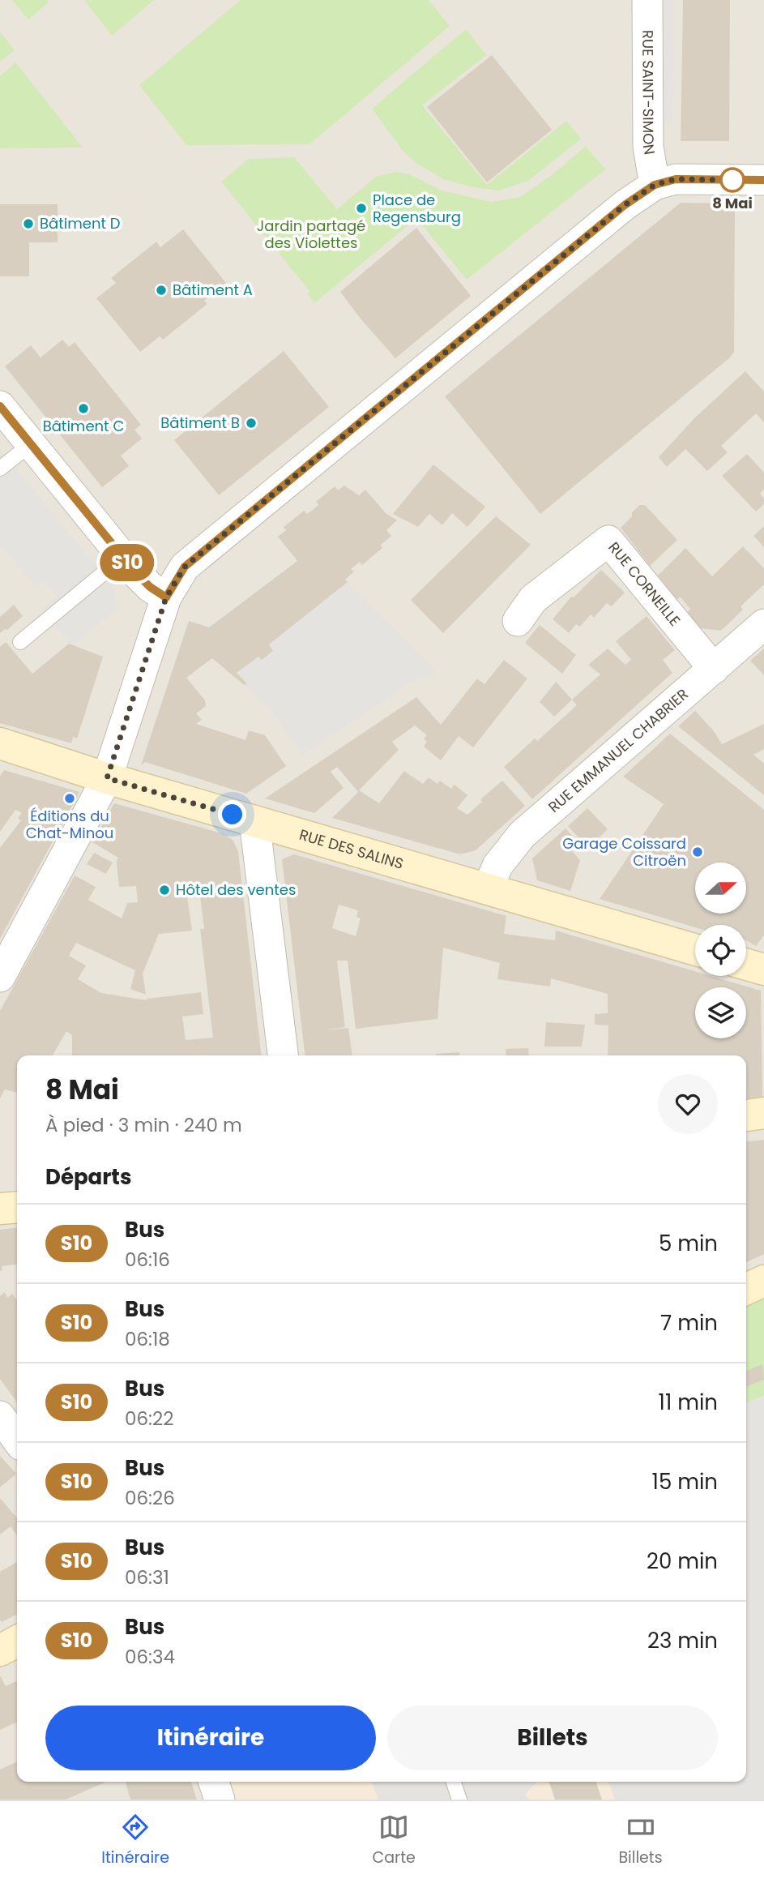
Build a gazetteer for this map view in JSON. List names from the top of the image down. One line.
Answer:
{"streets":{"main road":["RUE DES SALINS"],"street":["RUE SAINT-SIMON","RUE CORNEILLE","RUE EMMANUEL CHABRIER"]},"crossings":[["RUE CORNEILLE","RUE EMMANUEL CHABRIER"],["RUE EMMANUEL CHABRIER","RUE DES SALINS"]],"parks":["Jardin partagé des Violettes"],"places":["8 Mai","Place de Regensburg","Bâtiment D","Bâtiment A","Bâtiment C","Bâtiment B","Éditions du Chat-Minou","Garage Coissard Citroën","Hôtel des ventes"],"lines":["bus line S10"],"north":"right","page":{"on_map":"S10","heading":[["8 Mai","À pied · 3 min · 240 m"],"Départs"],"list":[{"mark":"S10","name":"Bus","note":"06:16","value":"5 min"},{"mark":"S10","name":"Bus","note":"06:18","value":"7 min"},{"mark":"S10","name":"Bus","note":"06:22","value":"11 min"},{"mark":"S10","name":"Bus","note":"06:26","value":"15 min"},{"mark":"S10","name":"Bus","note":"06:31","value":"20 min"},{"mark":"S10","name":"Bus","note":"06:34","value":"23 min"}],"buttons":["Itinéraire","Billets"],"tabs":["Itinéraire","Carte","Billets"]}}
